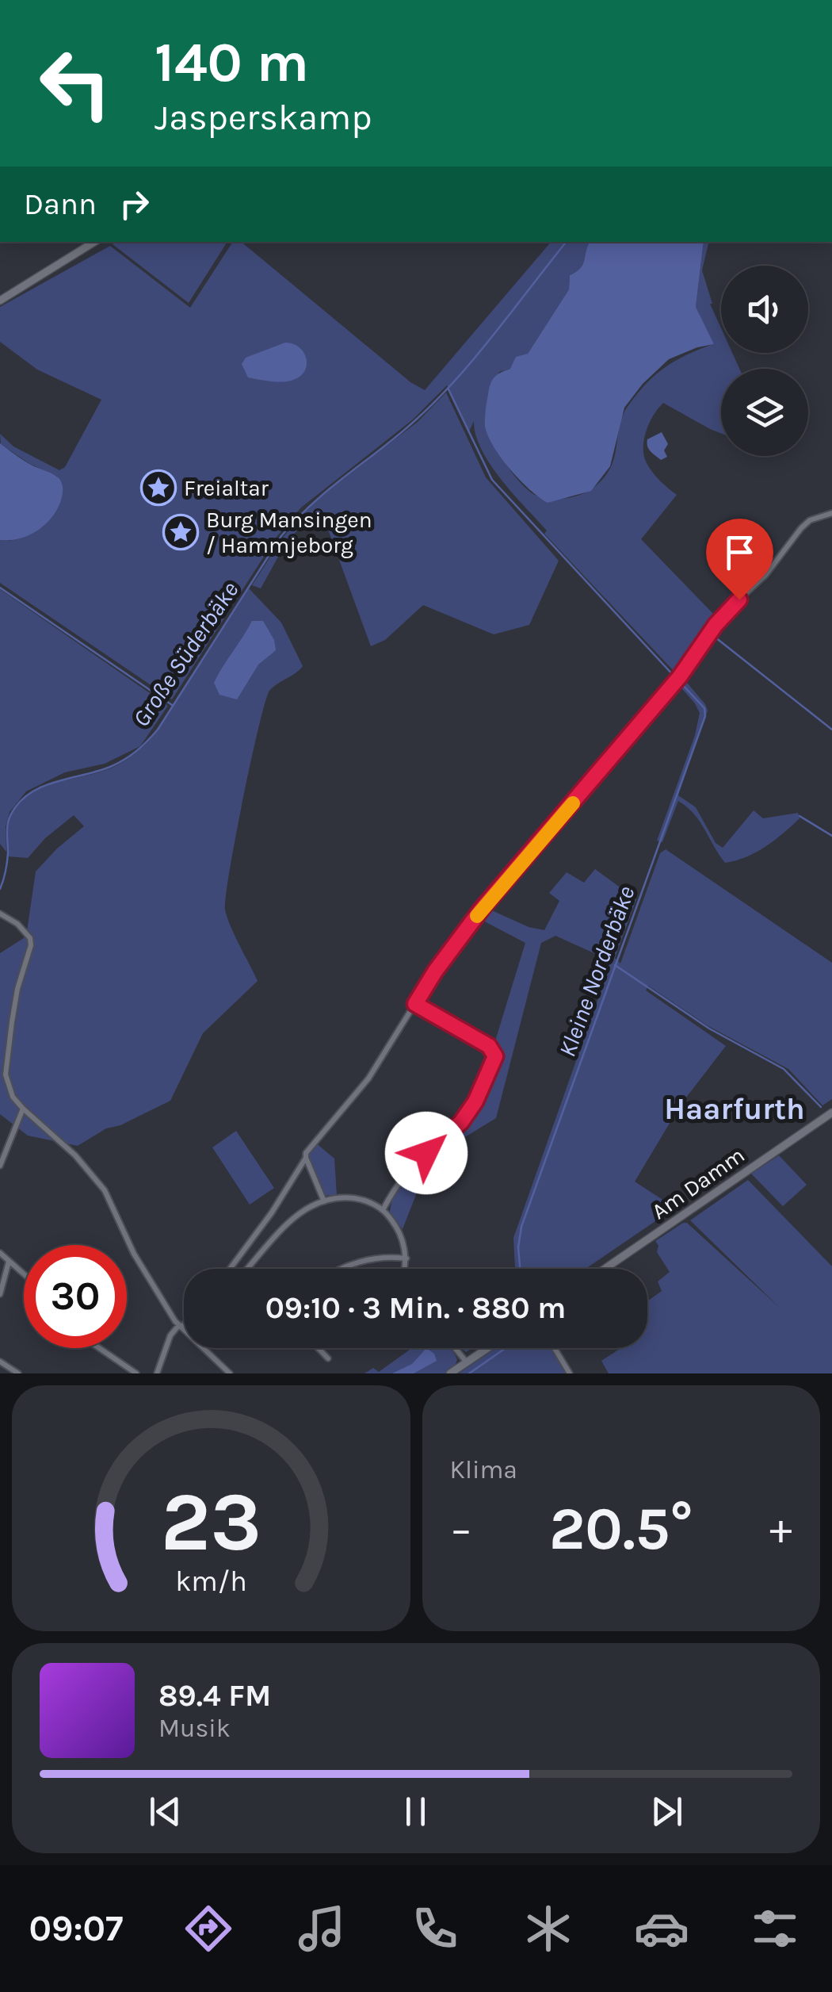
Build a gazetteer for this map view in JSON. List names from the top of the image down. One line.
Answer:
{"streets":{"main road":["Am Damm"]},"districts":["Haarfurth"],"water":["Große Süderbäke","Kleine Norderbäke"],"places":{"place":["Freialtar","Burg Mansingen / Hammjeborg"]},"page":{"turn":["140 m","Jasperskamp"],"then":"Dann","limit":"30","trip":"09:10 · 3 Min. · 880 m","tile":"Klima","heat":["−","20.5°","+"],"song":["89.4 FM","Musik"],"tabs":"09:07","gauge":["23","km/h"]}}
